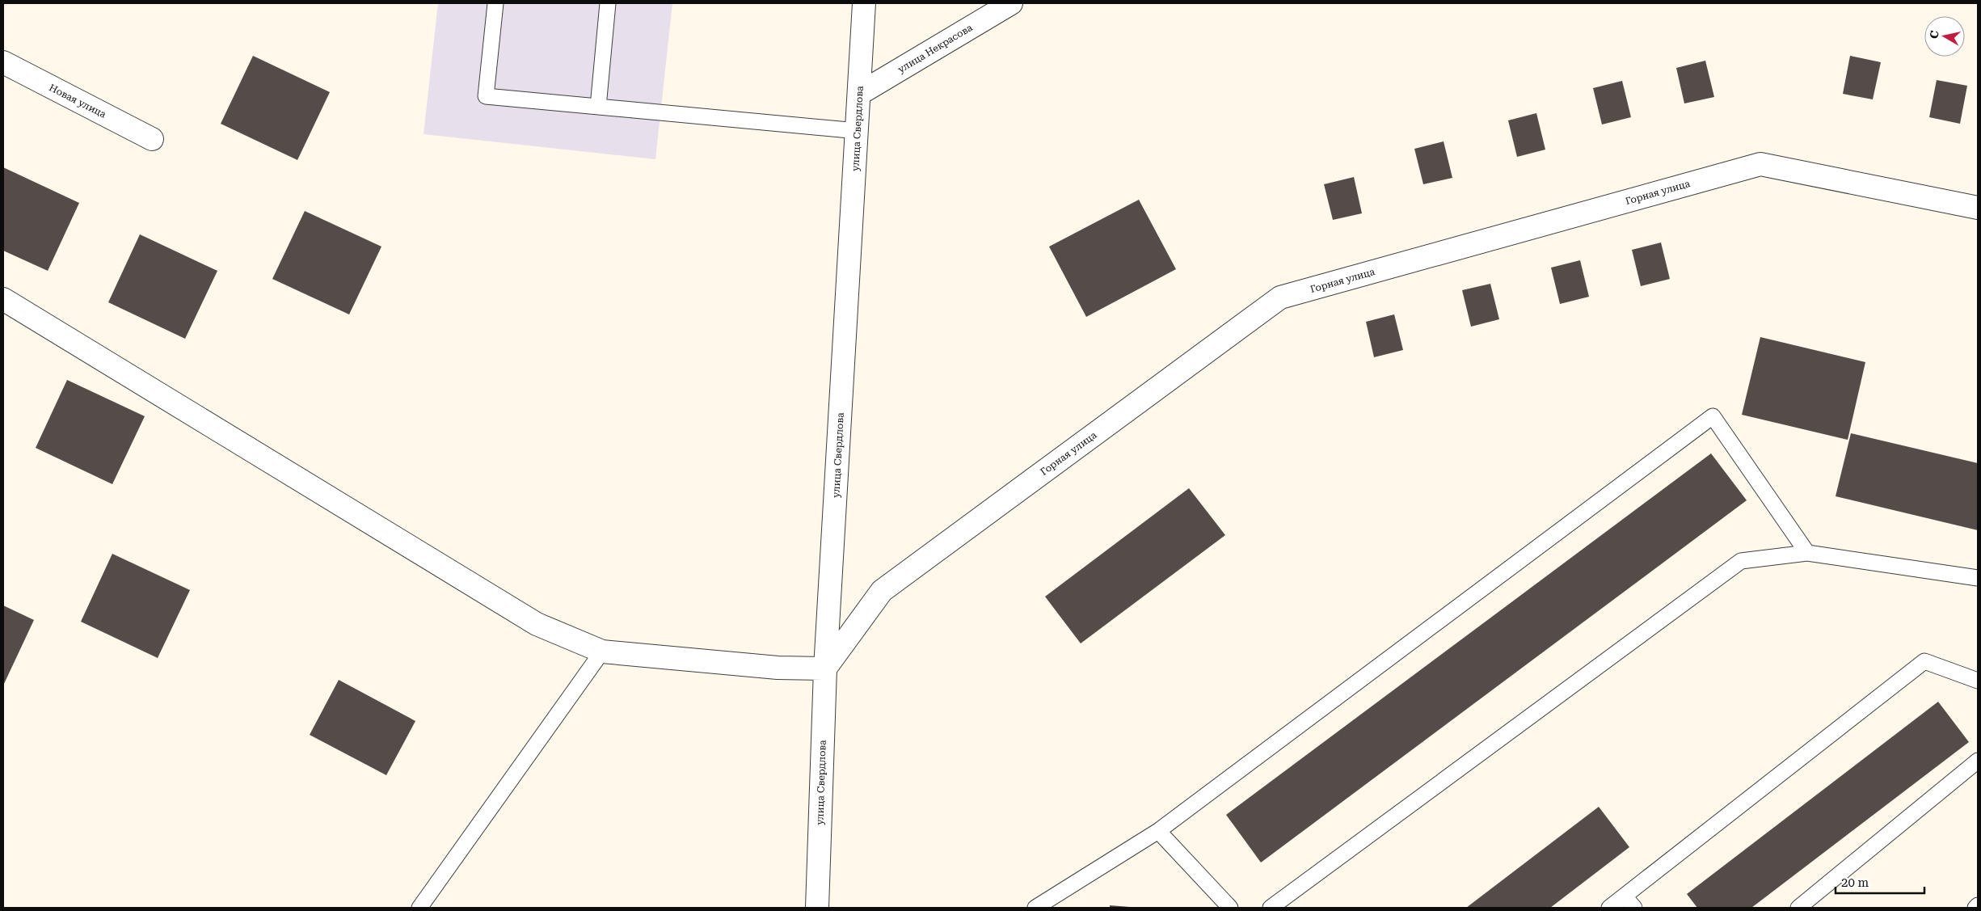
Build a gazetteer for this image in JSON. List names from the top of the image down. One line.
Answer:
{"streets":{"street":["улица Некрасова","Новая улица","улица Свердлова","Горная улица"]},"crossings":[["улица Некрасова","улица Свердлова"],["улица Свердлова","Горная улица"]],"scale_bar":"20 m","north":"left"}
